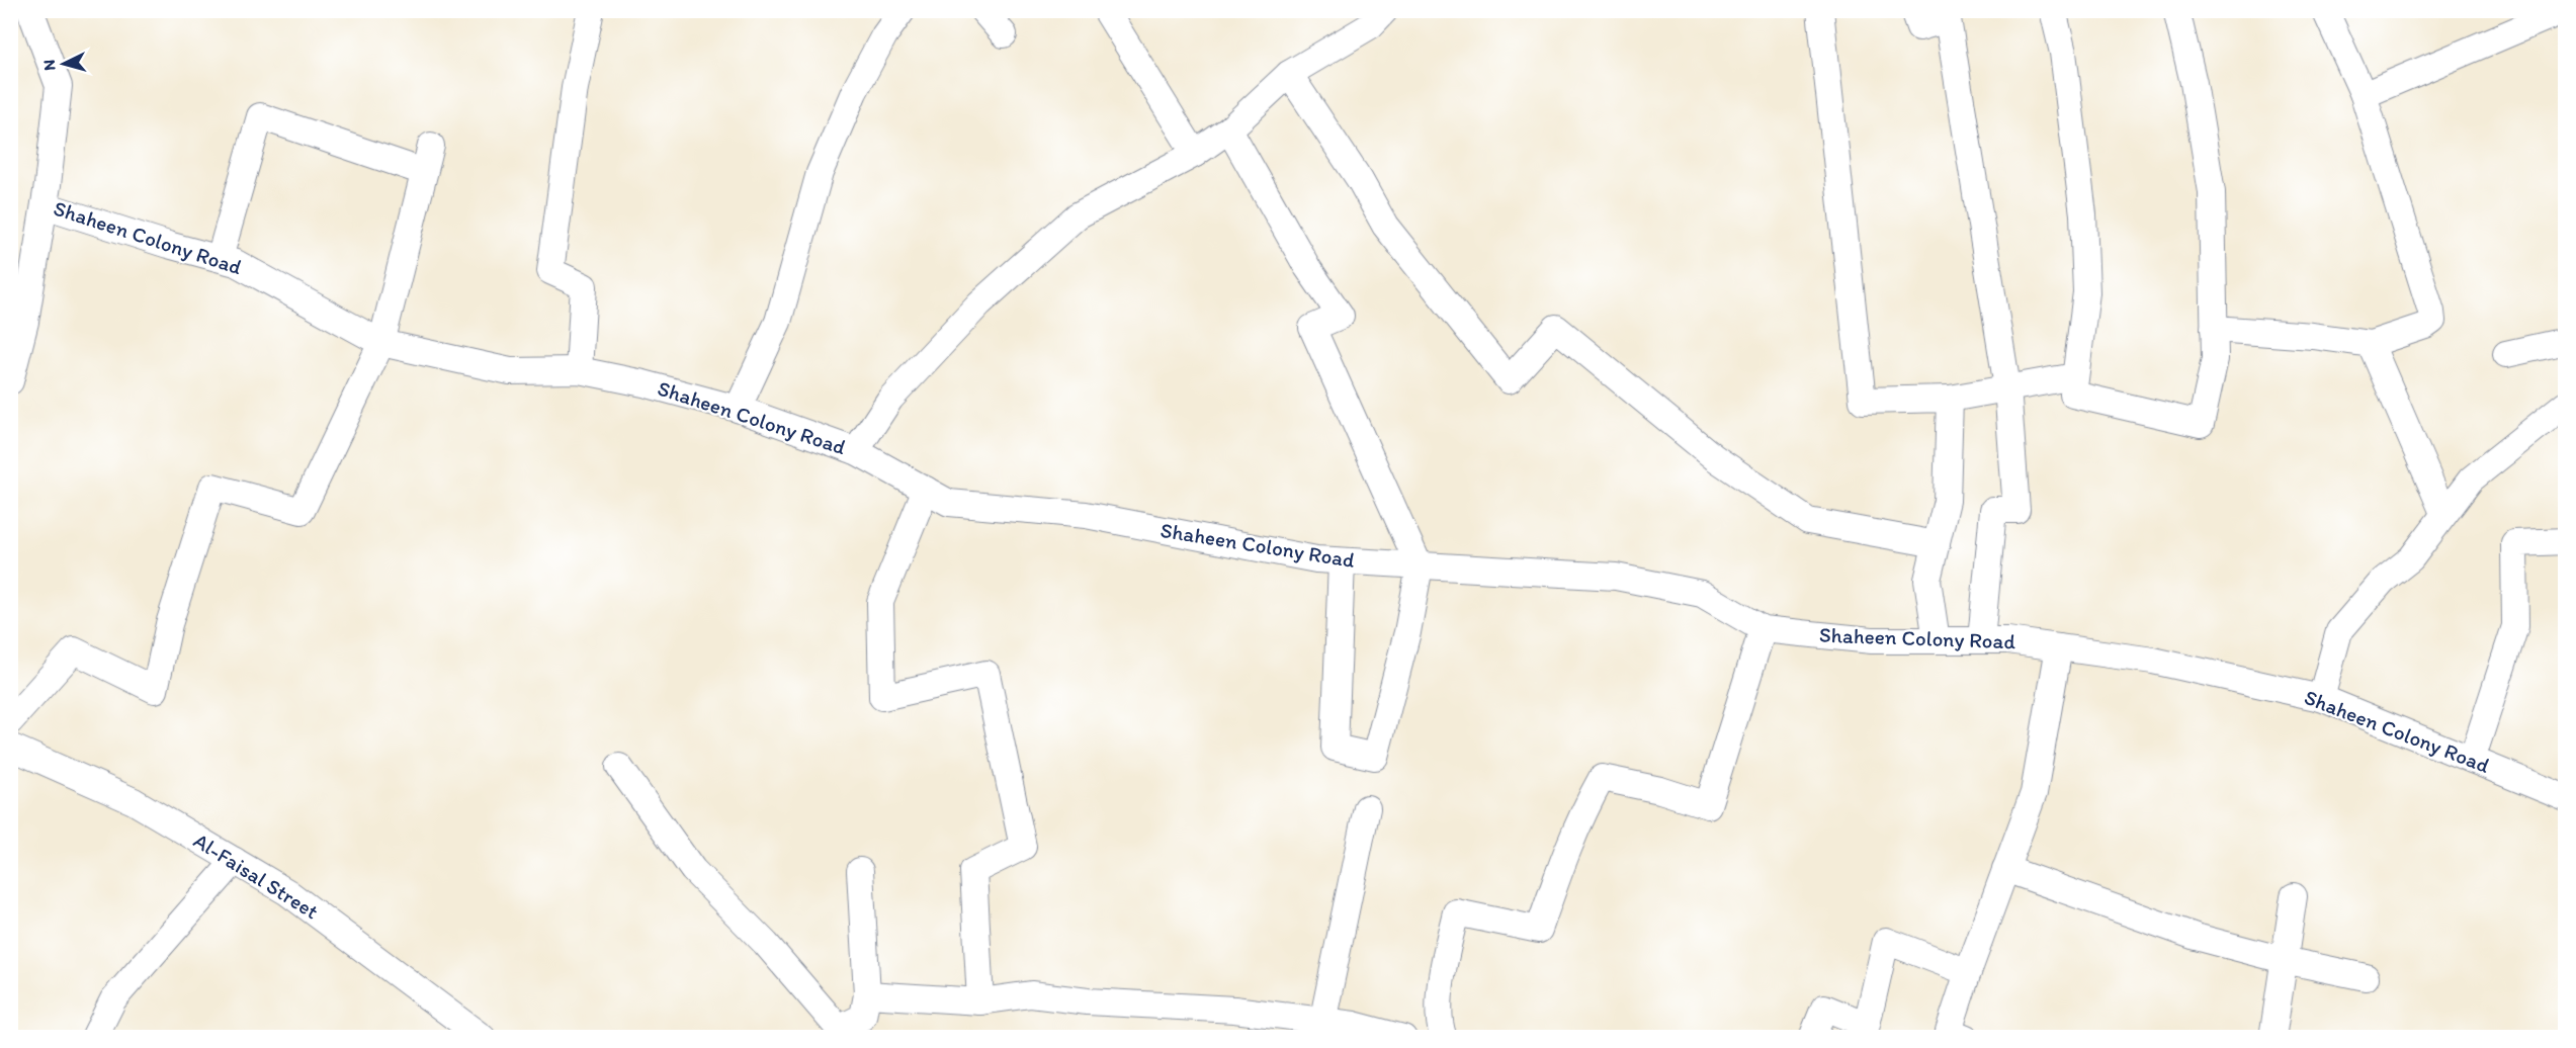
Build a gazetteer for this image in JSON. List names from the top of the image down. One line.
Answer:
{"streets":{"street":["Shaheen Colony Road","Al-Faisal Street"]},"north":"left"}
